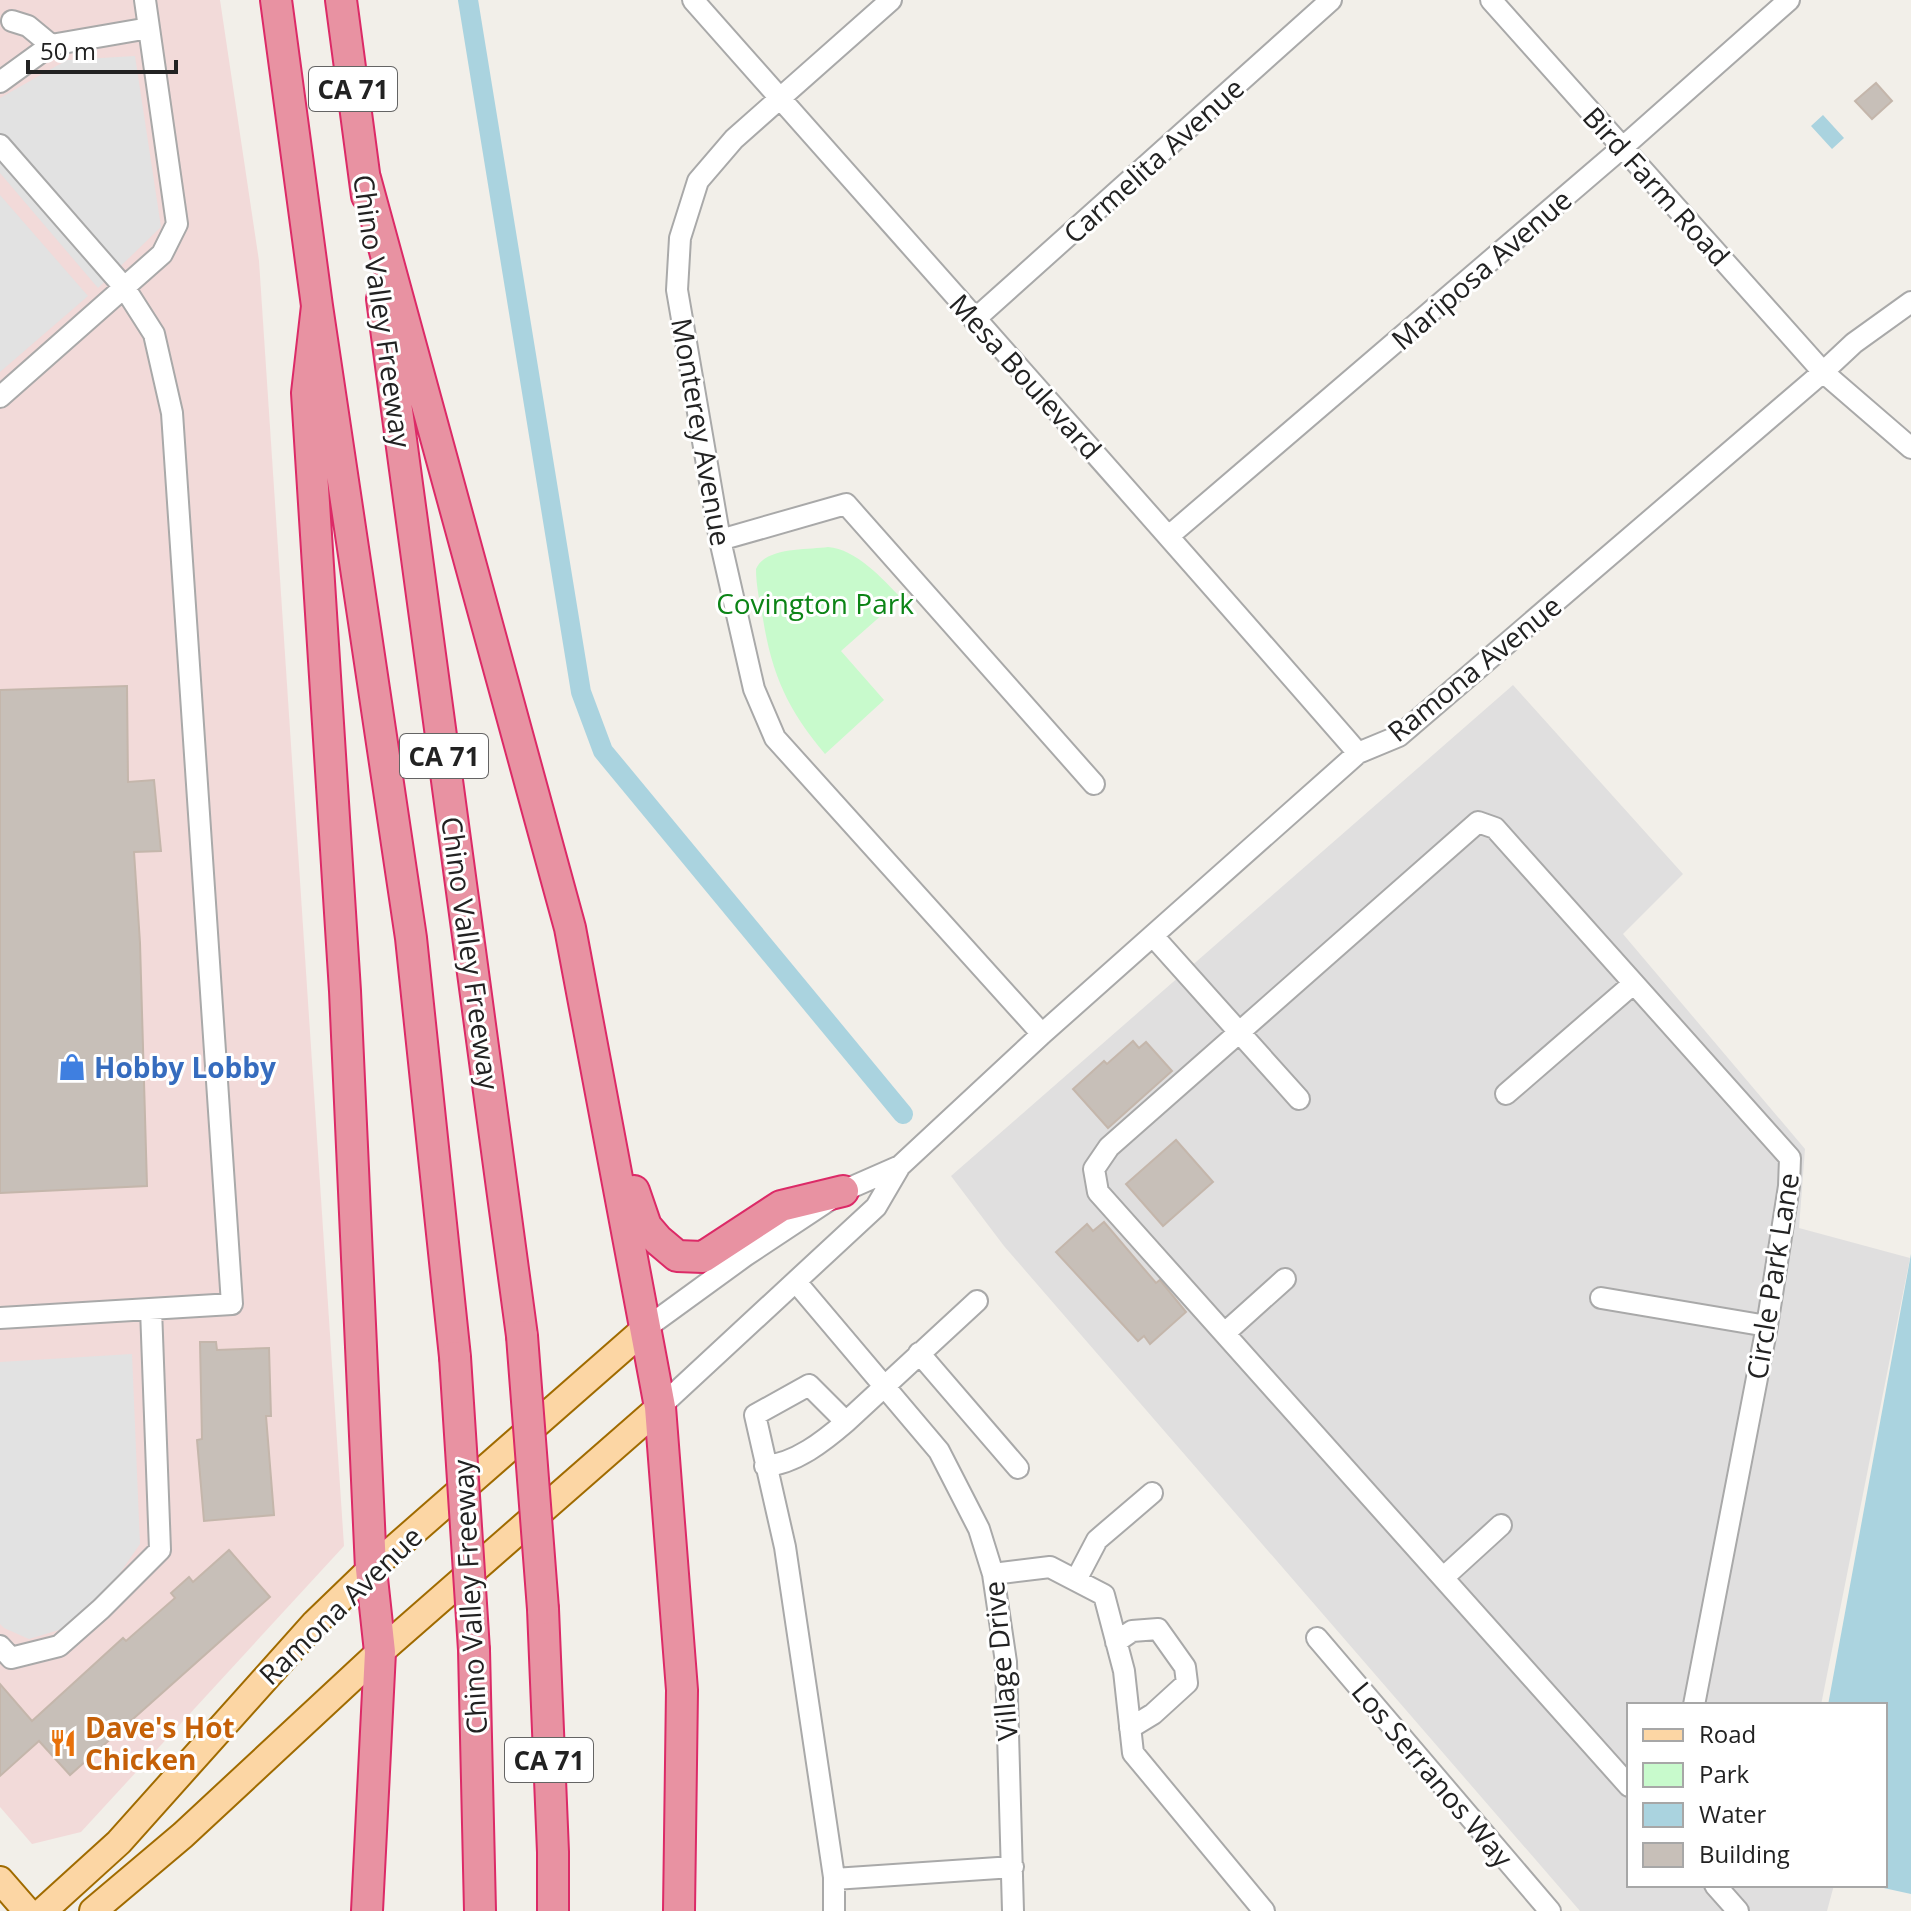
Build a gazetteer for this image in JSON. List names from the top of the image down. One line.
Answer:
{"streets":{"highway":["CA 71","Chino Valley Freeway"],"main road":["Ramona Avenue"],"street":["Carmelita Avenue","Bird Farm Road","Mariposa Avenue","Mesa Boulevard","Monterey Avenue","Circle Park Lane","Village Drive","Los Serranos Way"]},"crossings":[["Carmelita Avenue","Mesa Boulevard"],["Bird Farm Road","Mariposa Avenue"],["Bird Farm Road","Ramona Avenue"],["Mariposa Avenue","Mesa Boulevard"],["Mesa Boulevard","Monterey Avenue"],["Mesa Boulevard","Ramona Avenue"],["Monterey Avenue","Ramona Avenue"],["Ramona Avenue","Village Drive"]],"parks":["Covington Park"],"places":{"shop":["Hobby Lobby"],"restaurant":["Dave's Hot Chicken"]},"legend":["Road","Park","Water","Building"],"scale_bar":"50 m"}
